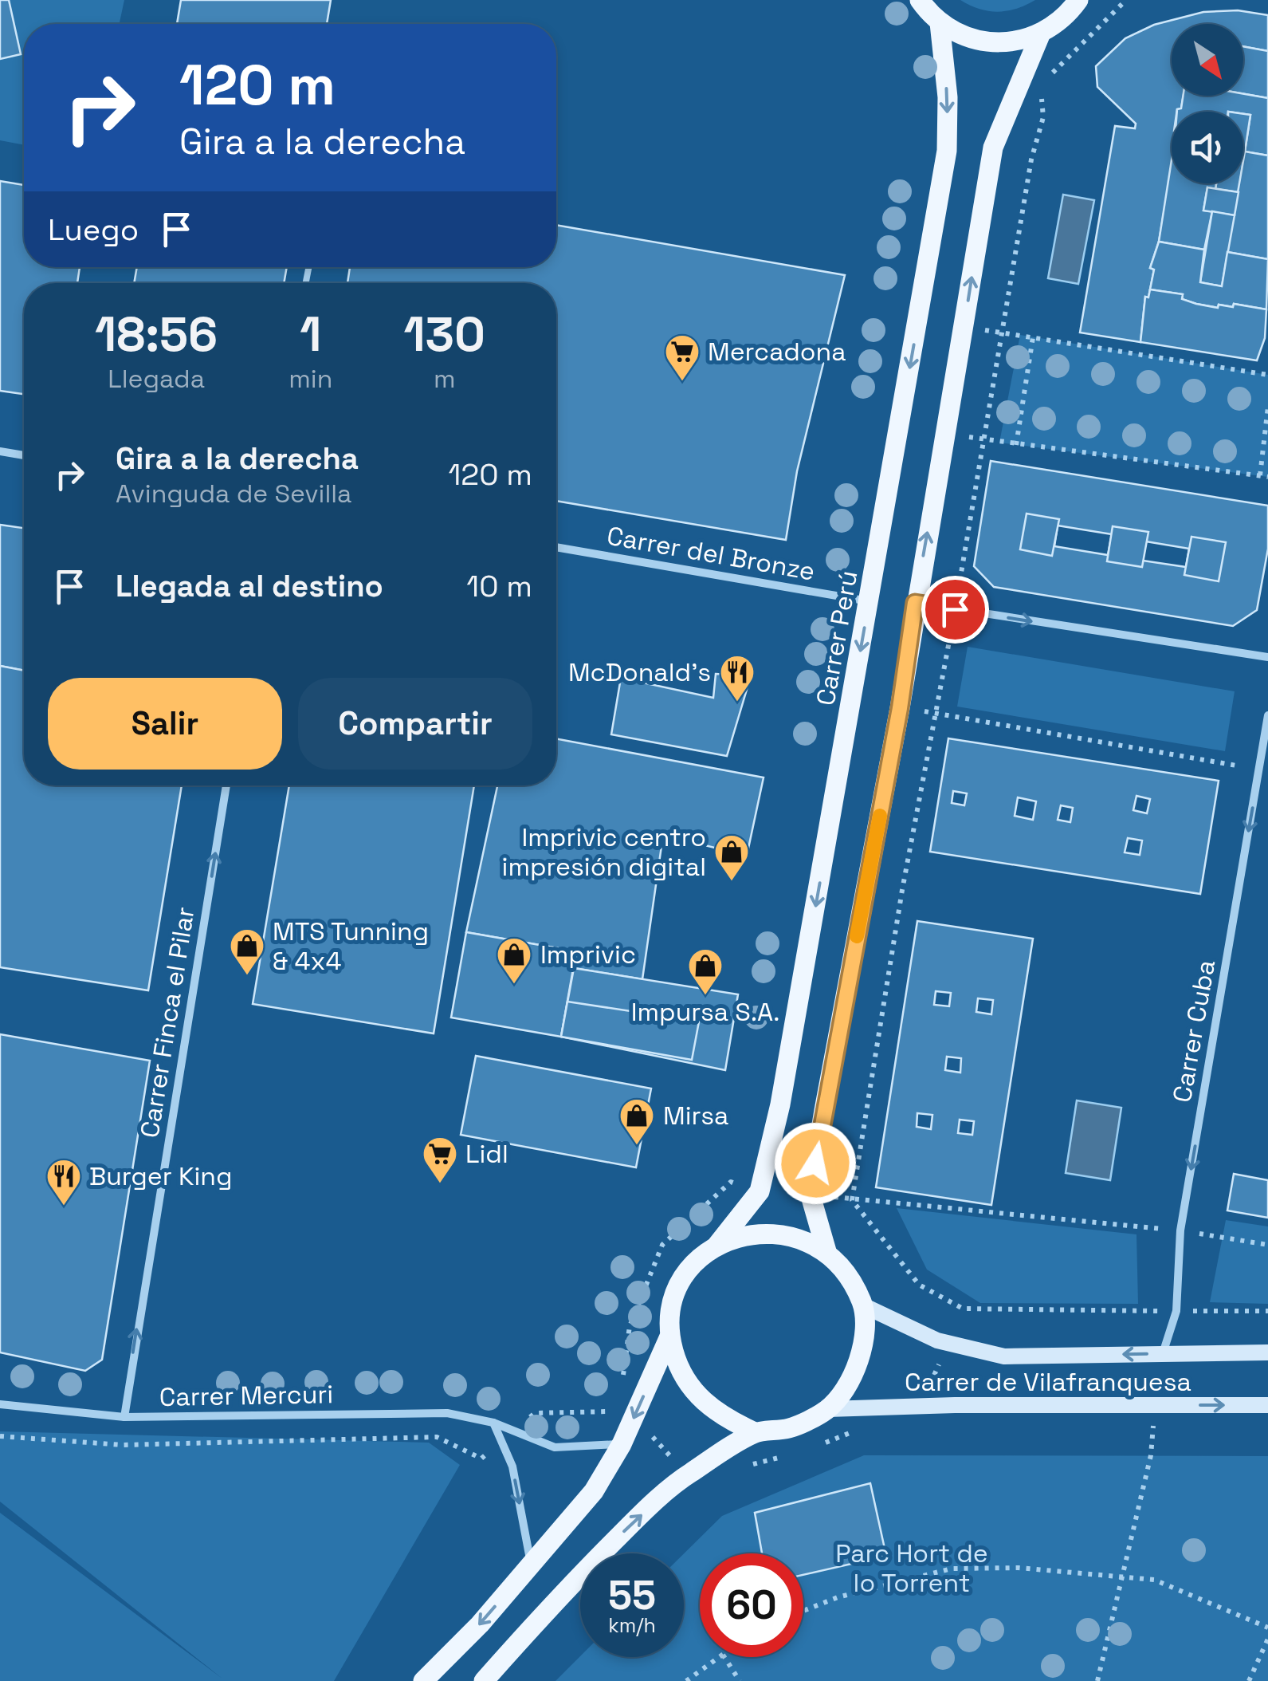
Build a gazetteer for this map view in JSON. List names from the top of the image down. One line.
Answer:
{"streets":{"main road":["Carrer Perú","Carrer de Vilafranquesa"],"street":["Carrer del Bronze","Carrer Finca el Pilar","Carrer Cuba","Carrer Mercuri"]},"crossings":[["Carrer del Bronze","Carrer Perú"],["Carrer Perú","Carrer de Vilafranquesa"],["Carrer Finca el Pilar","Carrer Mercuri"],["Carrer Cuba","Carrer de Vilafranquesa"]],"one_way":["Carrer Finca el Pilar","Carrer Cuba"],"parks":["Parc Hort de lo Torrent"],"places":{"supermarket":["Mercadona","Lidl"],"restaurant":["McDonald's","Burger King"],"shop":["Imprivic centro impresión digital","MTS Tunning & 4x4","Imprivic","Impursa S.A.","Mirsa"]},"north":"bottom right","page":{"turn":["120 m","Gira a la derecha"],"then":"Luego","eta":["18:56","Llegada","1","min","130","m"],"list":[{"name":"Gira a la derecha","note":"Avinguda de Sevilla","value":"120 m"},{"name":"Llegada al destino","value":"10 m"}],"buttons":["Salir","Compartir"],"speed":"55 km/h","limit":"60"}}
